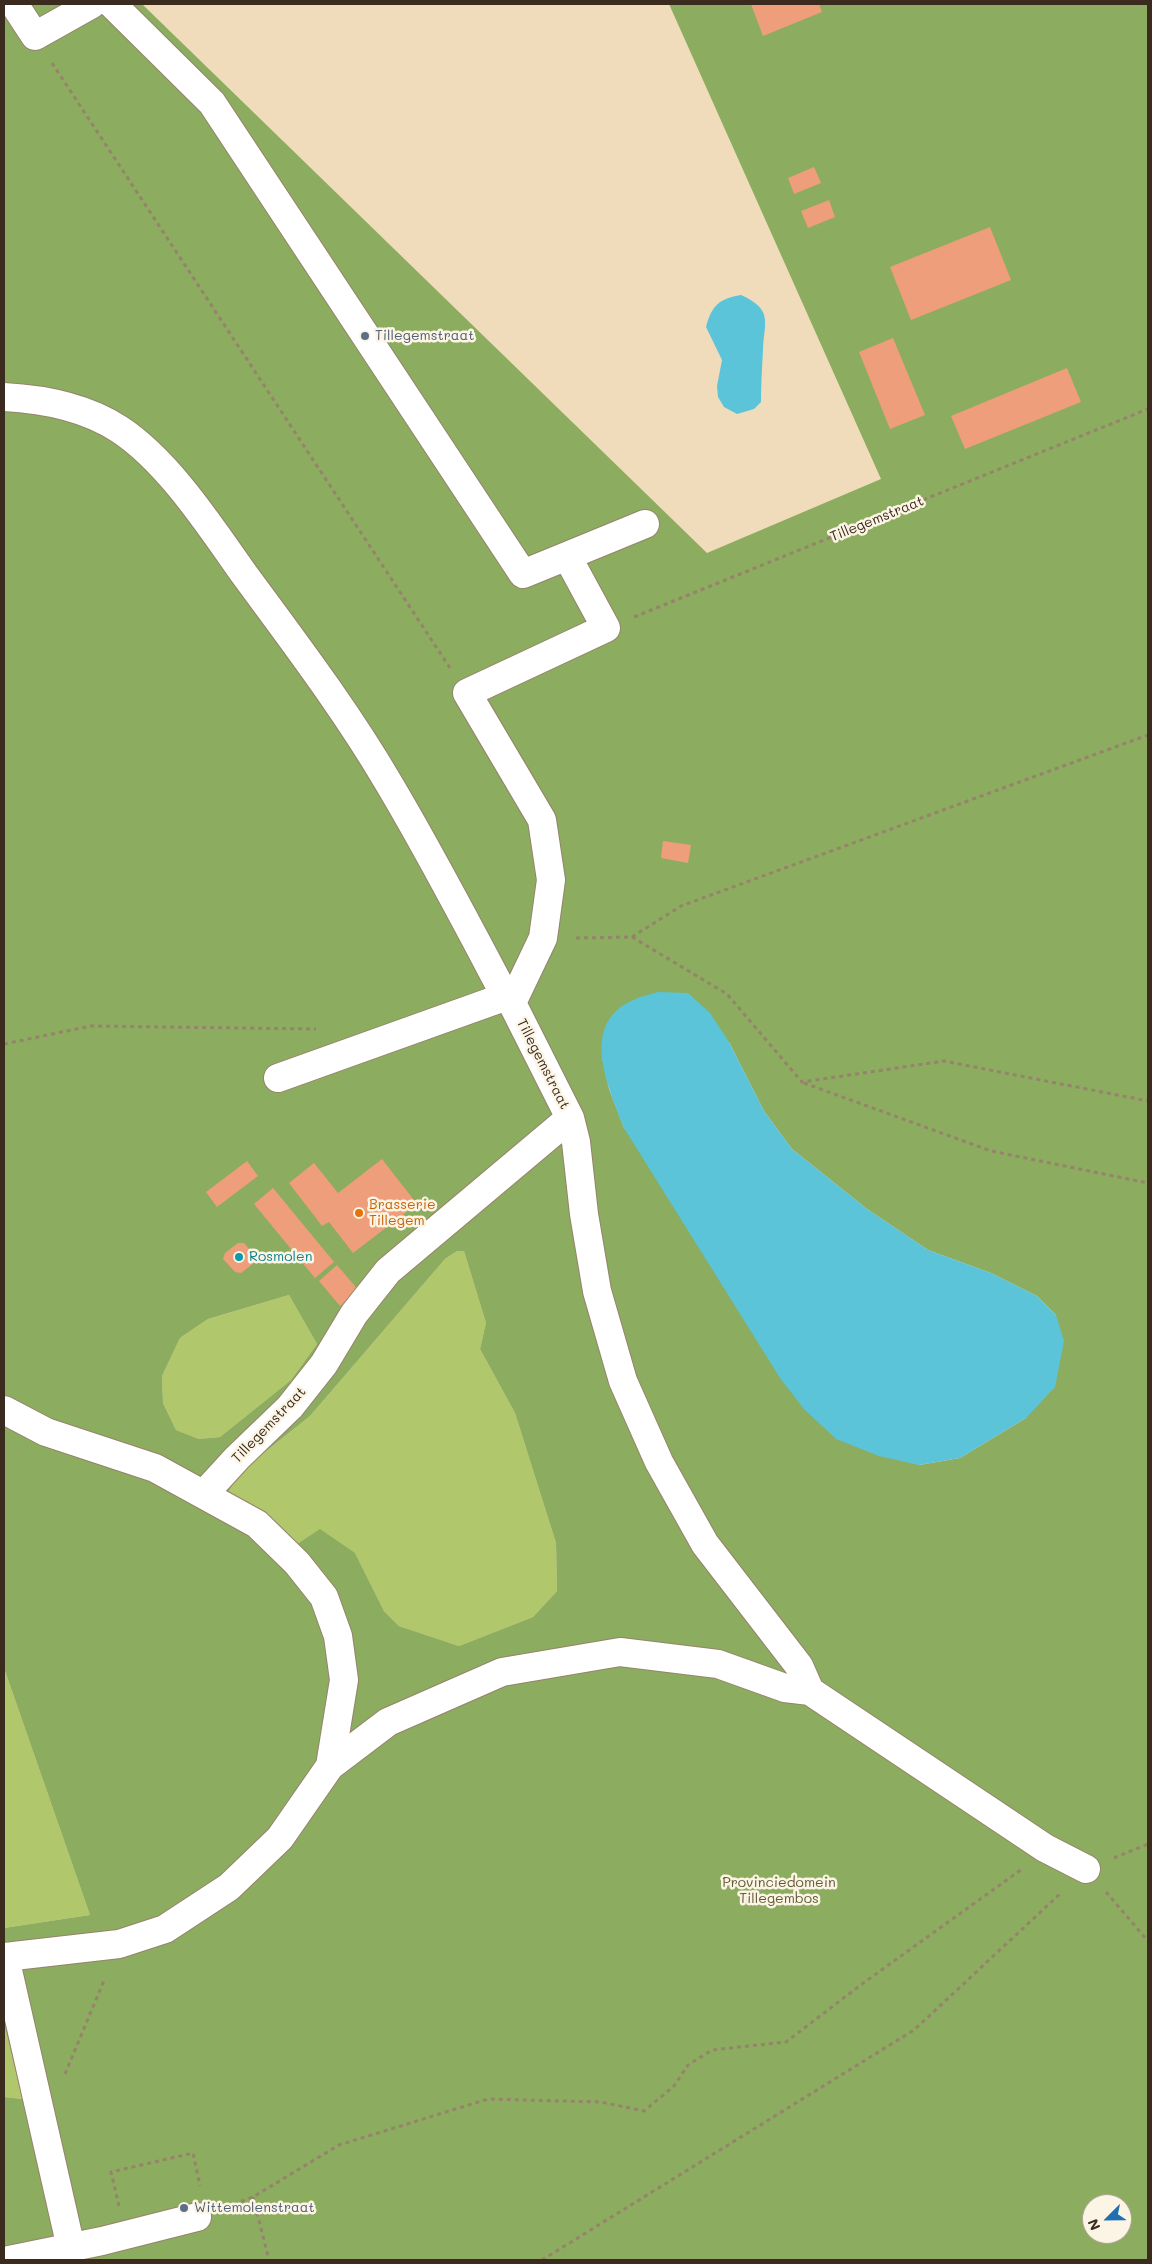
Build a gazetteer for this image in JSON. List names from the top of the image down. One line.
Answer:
{"streets":{"street":["Tillegemstraat"]},"parks":["Provinciedomein Tillegembos"],"places":["Tillegemstraat","Brasserie Tillegem","Rosmolen","Wittemolenstraat"],"north":"bottom left"}
